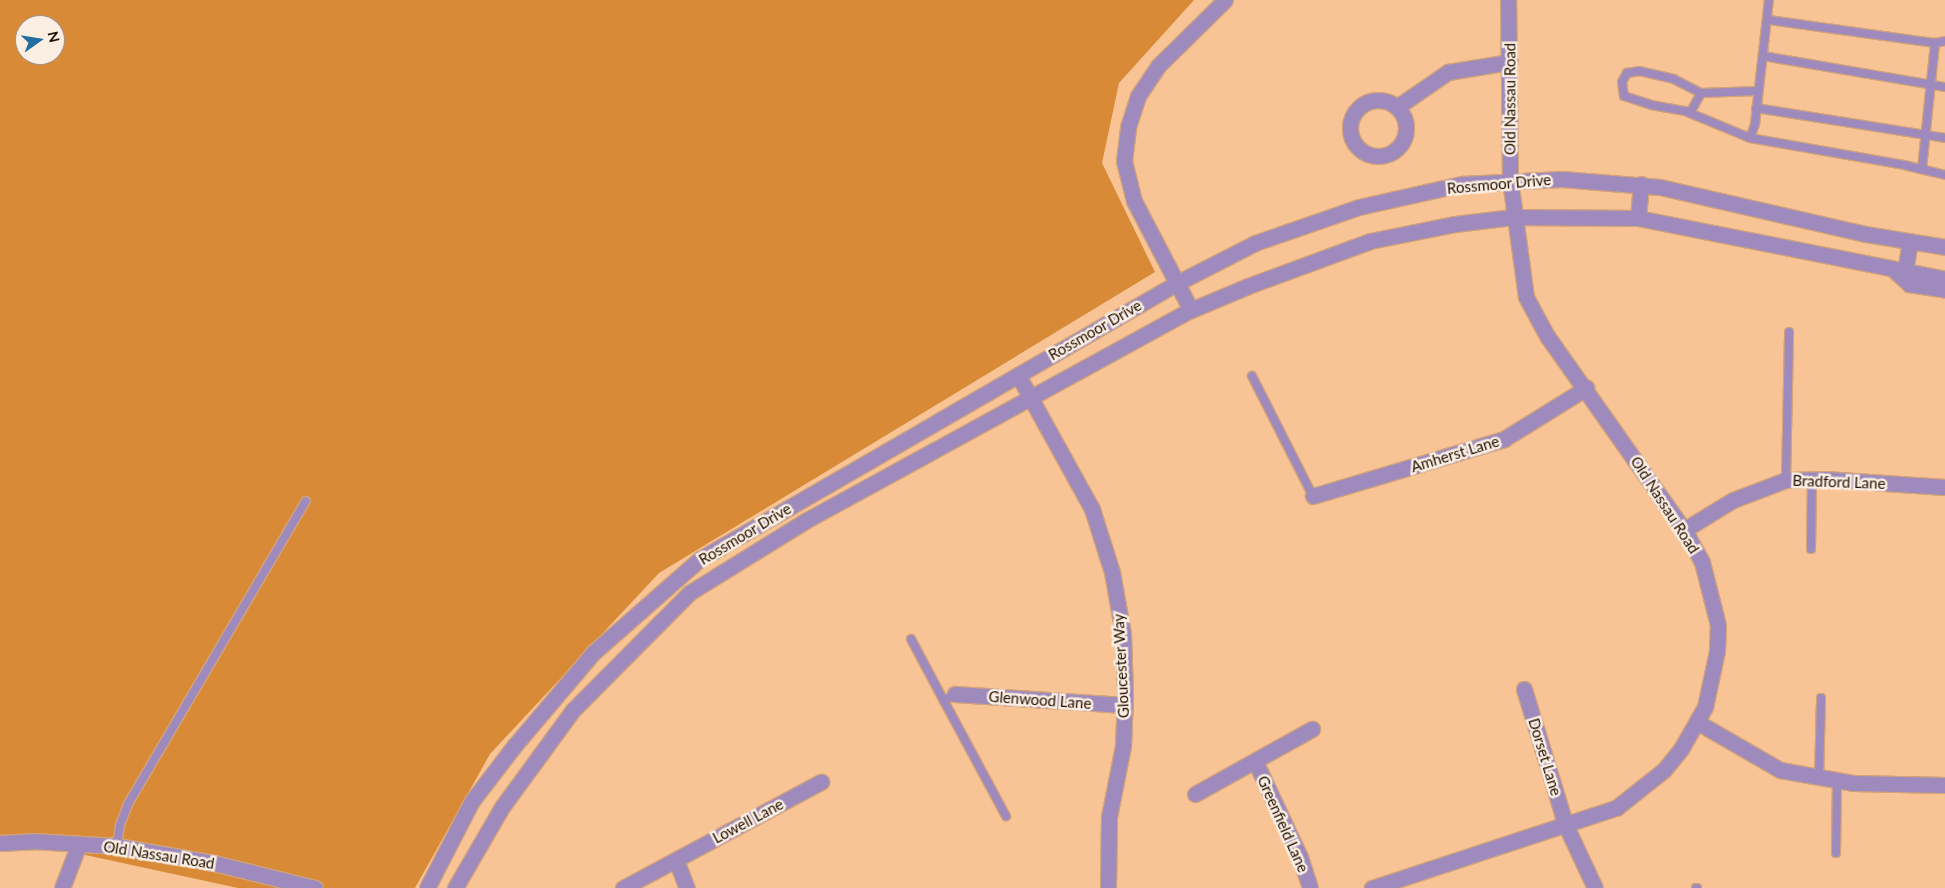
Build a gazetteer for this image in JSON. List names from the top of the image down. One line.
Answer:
{"streets":{"street":["Old Nassau Road","Rossmoor Drive","Amherst Lane","Bradford Lane","Gloucester Way","Glenwood Lane","Dorset Lane","Lowell Lane","Greenfield Lane"]},"crossings":[["Old Nassau Road","Rossmoor Drive"],["Old Nassau Road","Amherst Lane"],["Old Nassau Road","Bradford Lane"],["Old Nassau Road","Dorset Lane"],["Rossmoor Drive","Gloucester Way"],["Gloucester Way","Glenwood Lane"]],"north":"right"}
